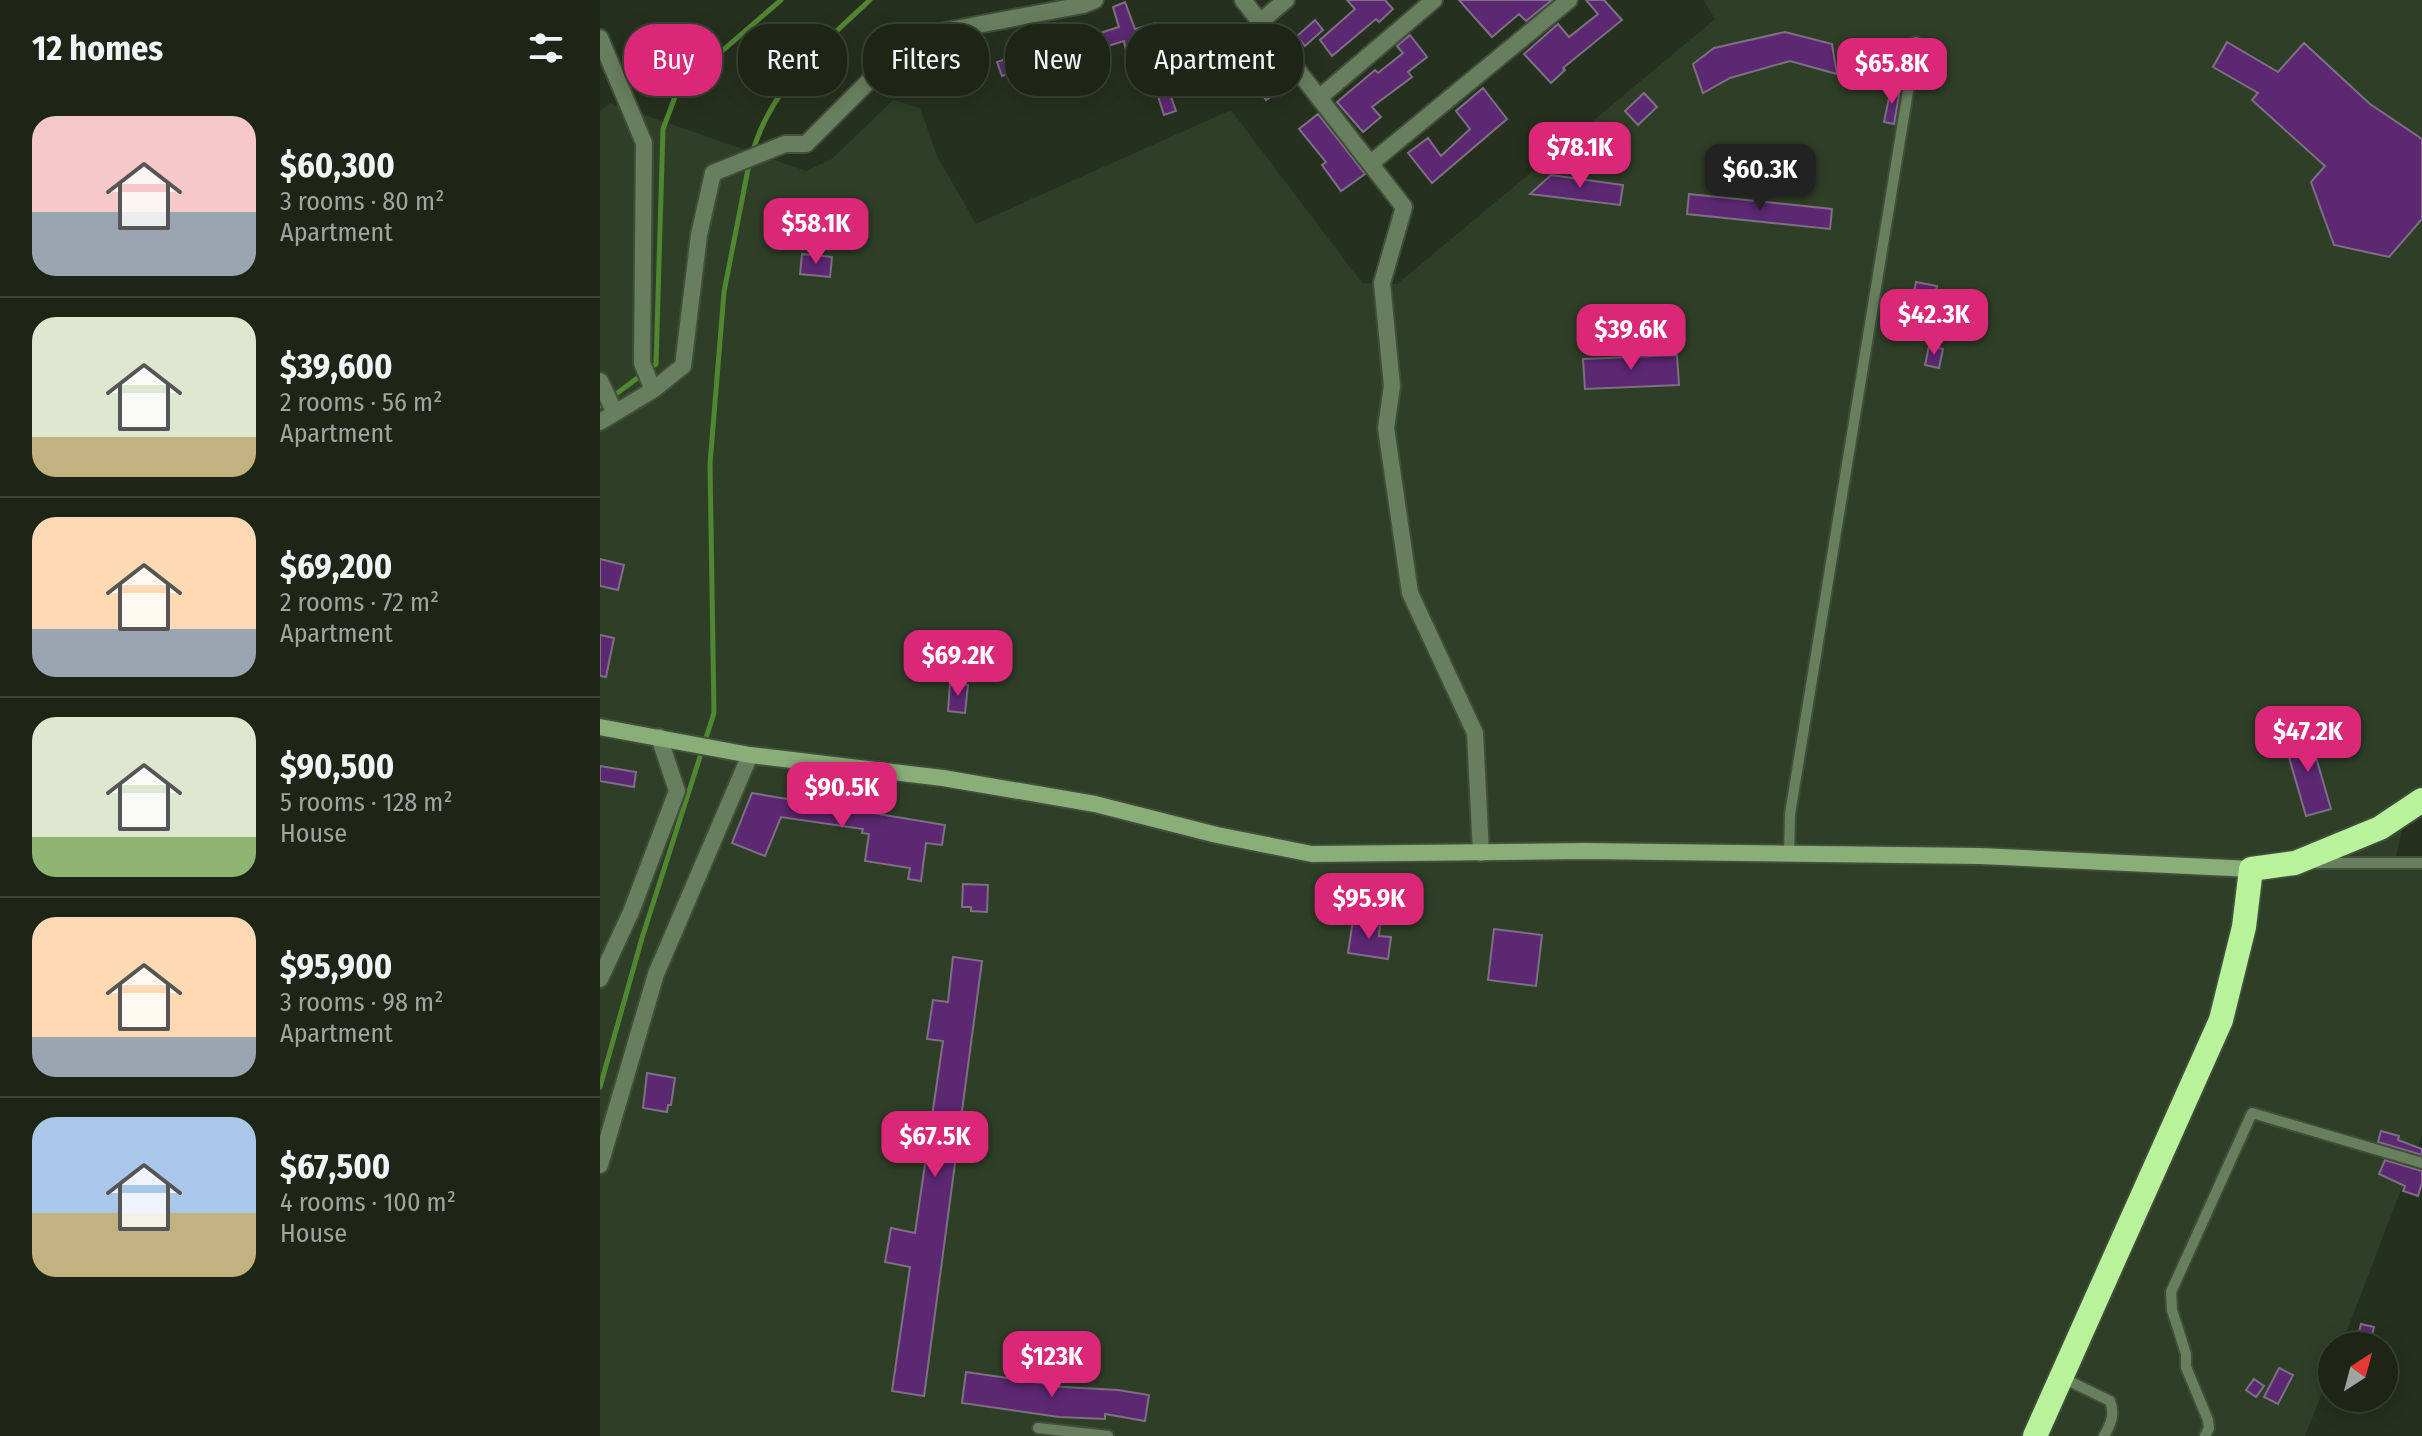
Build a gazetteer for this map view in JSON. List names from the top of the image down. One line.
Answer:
{"north":"top right","page":{"heading":"12 homes","chip":["Buy","Rent","Filters","New","Apartment"],"price":["$65.8K","$78.1K","$60.3K","$58.1K","$42.3K","$39.6K","$69.2K","$47.2K","$90.5K","$95.9K","$67.5K","$123K"],"list":[{"name":"$60,300","note":"3 rooms · 80 m² · Apartment"},{"name":"$39,600","note":"2 rooms · 56 m² · Apartment"},{"name":"$69,200","note":"2 rooms · 72 m² · Apartment"},{"name":"$90,500","note":"5 rooms · 128 m² · House"},{"name":"$95,900","note":"3 rooms · 98 m² · Apartment"},{"name":"$67,500","note":"4 rooms · 100 m² · House"}]}}
